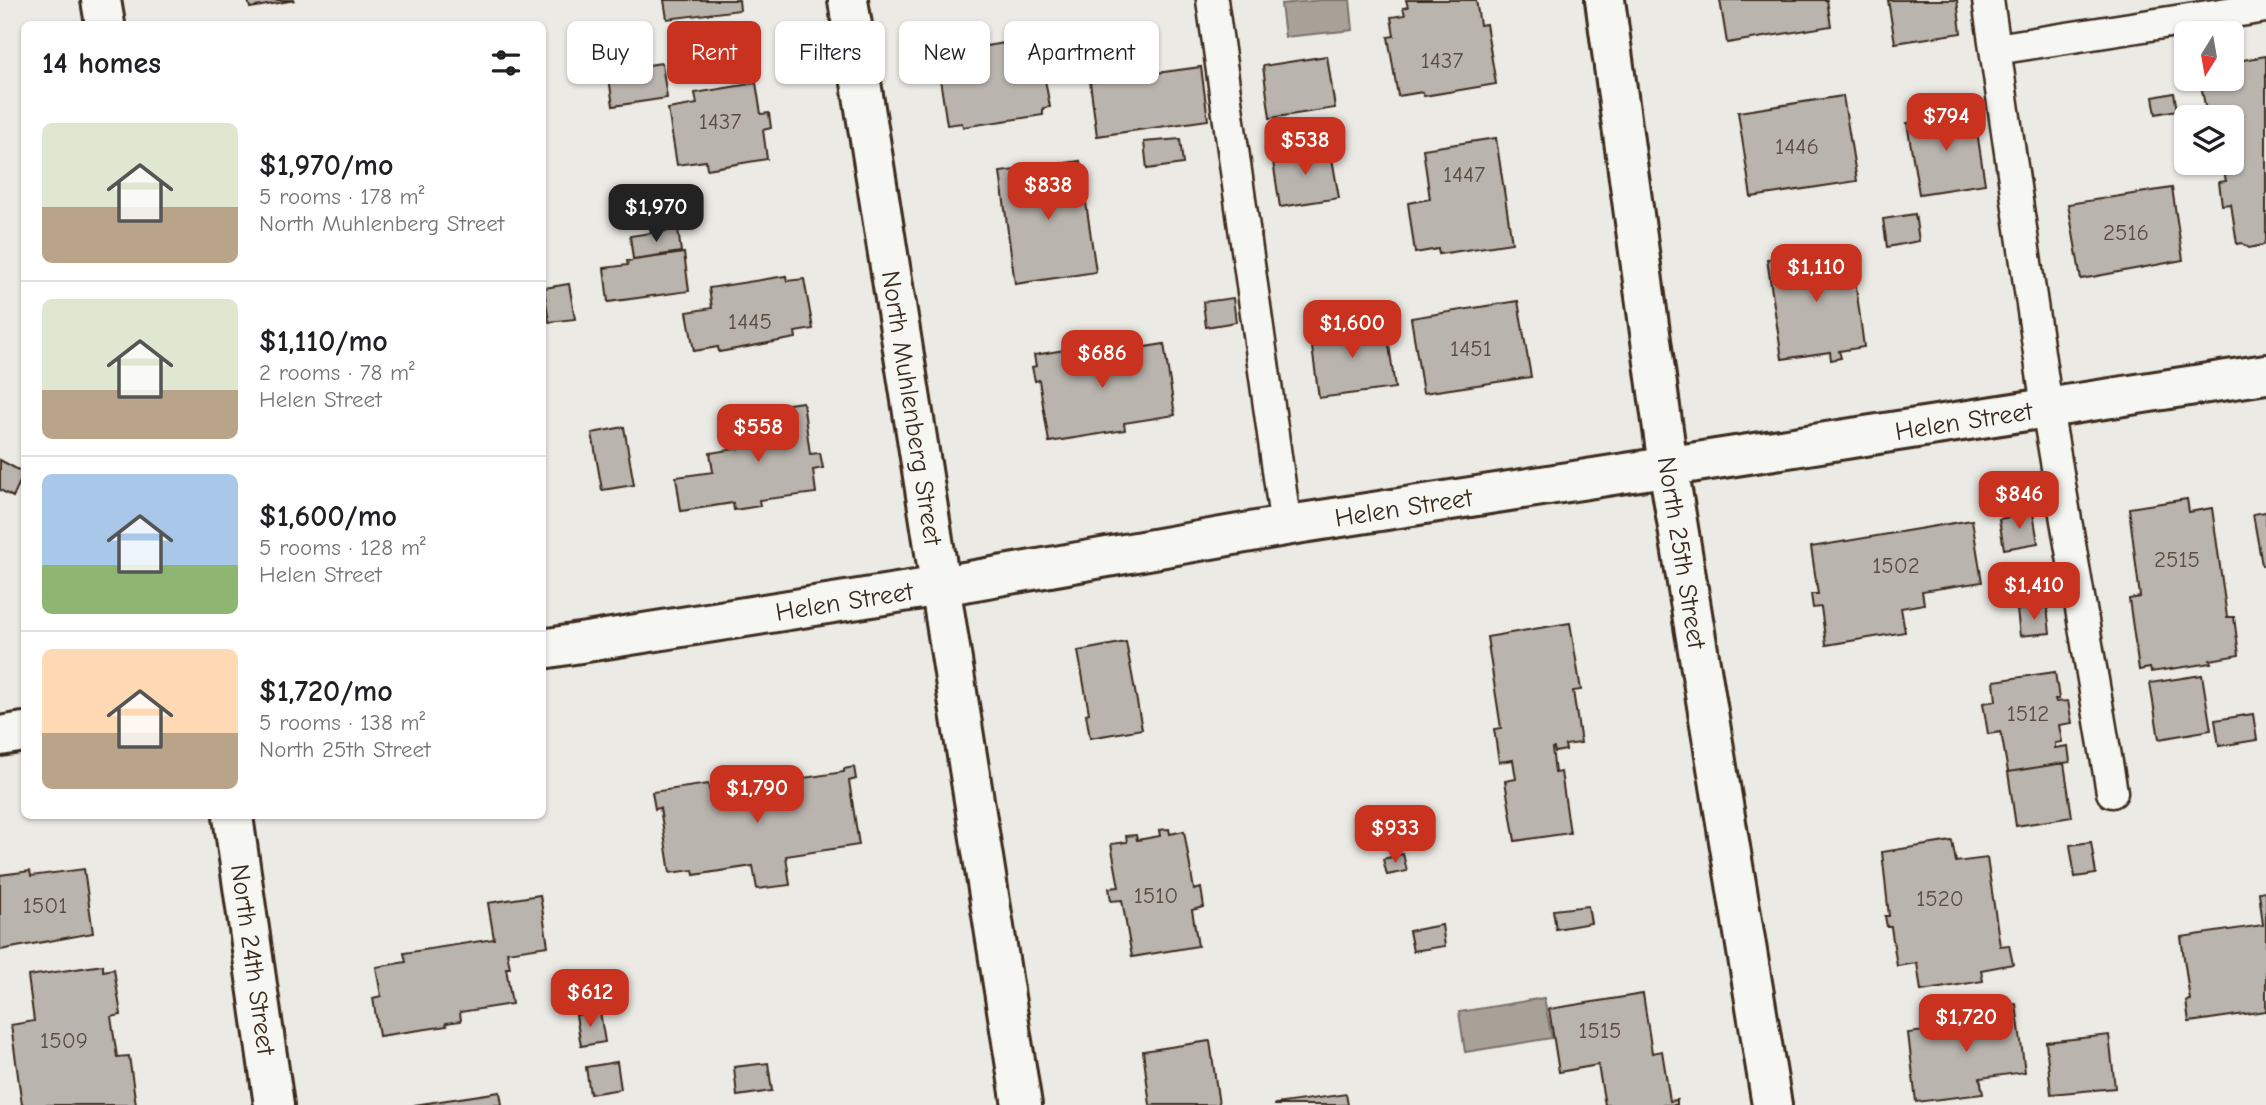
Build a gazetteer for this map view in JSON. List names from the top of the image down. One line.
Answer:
{"streets":{"street":["North Muhlenberg Street","Helen Street","North 25th Street","North 24th Street"]},"crossings":[["North Muhlenberg Street","Helen Street"],["Helen Street","North 25th Street"]],"house_numbers":["1437","1437","1446","1447","2516","1445","1451","2515","1502","1512","1510","1520","1501","1515","1509"],"north":"bottom","page":{"chip":["Buy","Rent","Filters","New","Apartment"],"heading":"14 homes","price":["$794","$538","$838","$1,970","$1,110","$1,600","$686","$558","$846","$1,410","$1,790","$933","$612","$1,720"],"list":[{"name":"$1,970/mo","note":"5 rooms · 178 m² · North Muhlenberg Street"},{"name":"$1,110/mo","note":"2 rooms · 78 m² · Helen Street"},{"name":"$1,600/mo","note":"5 rooms · 128 m² · Helen Street"},{"name":"$1,720/mo","note":"5 rooms · 138 m² · North 25th Street"}]}}
